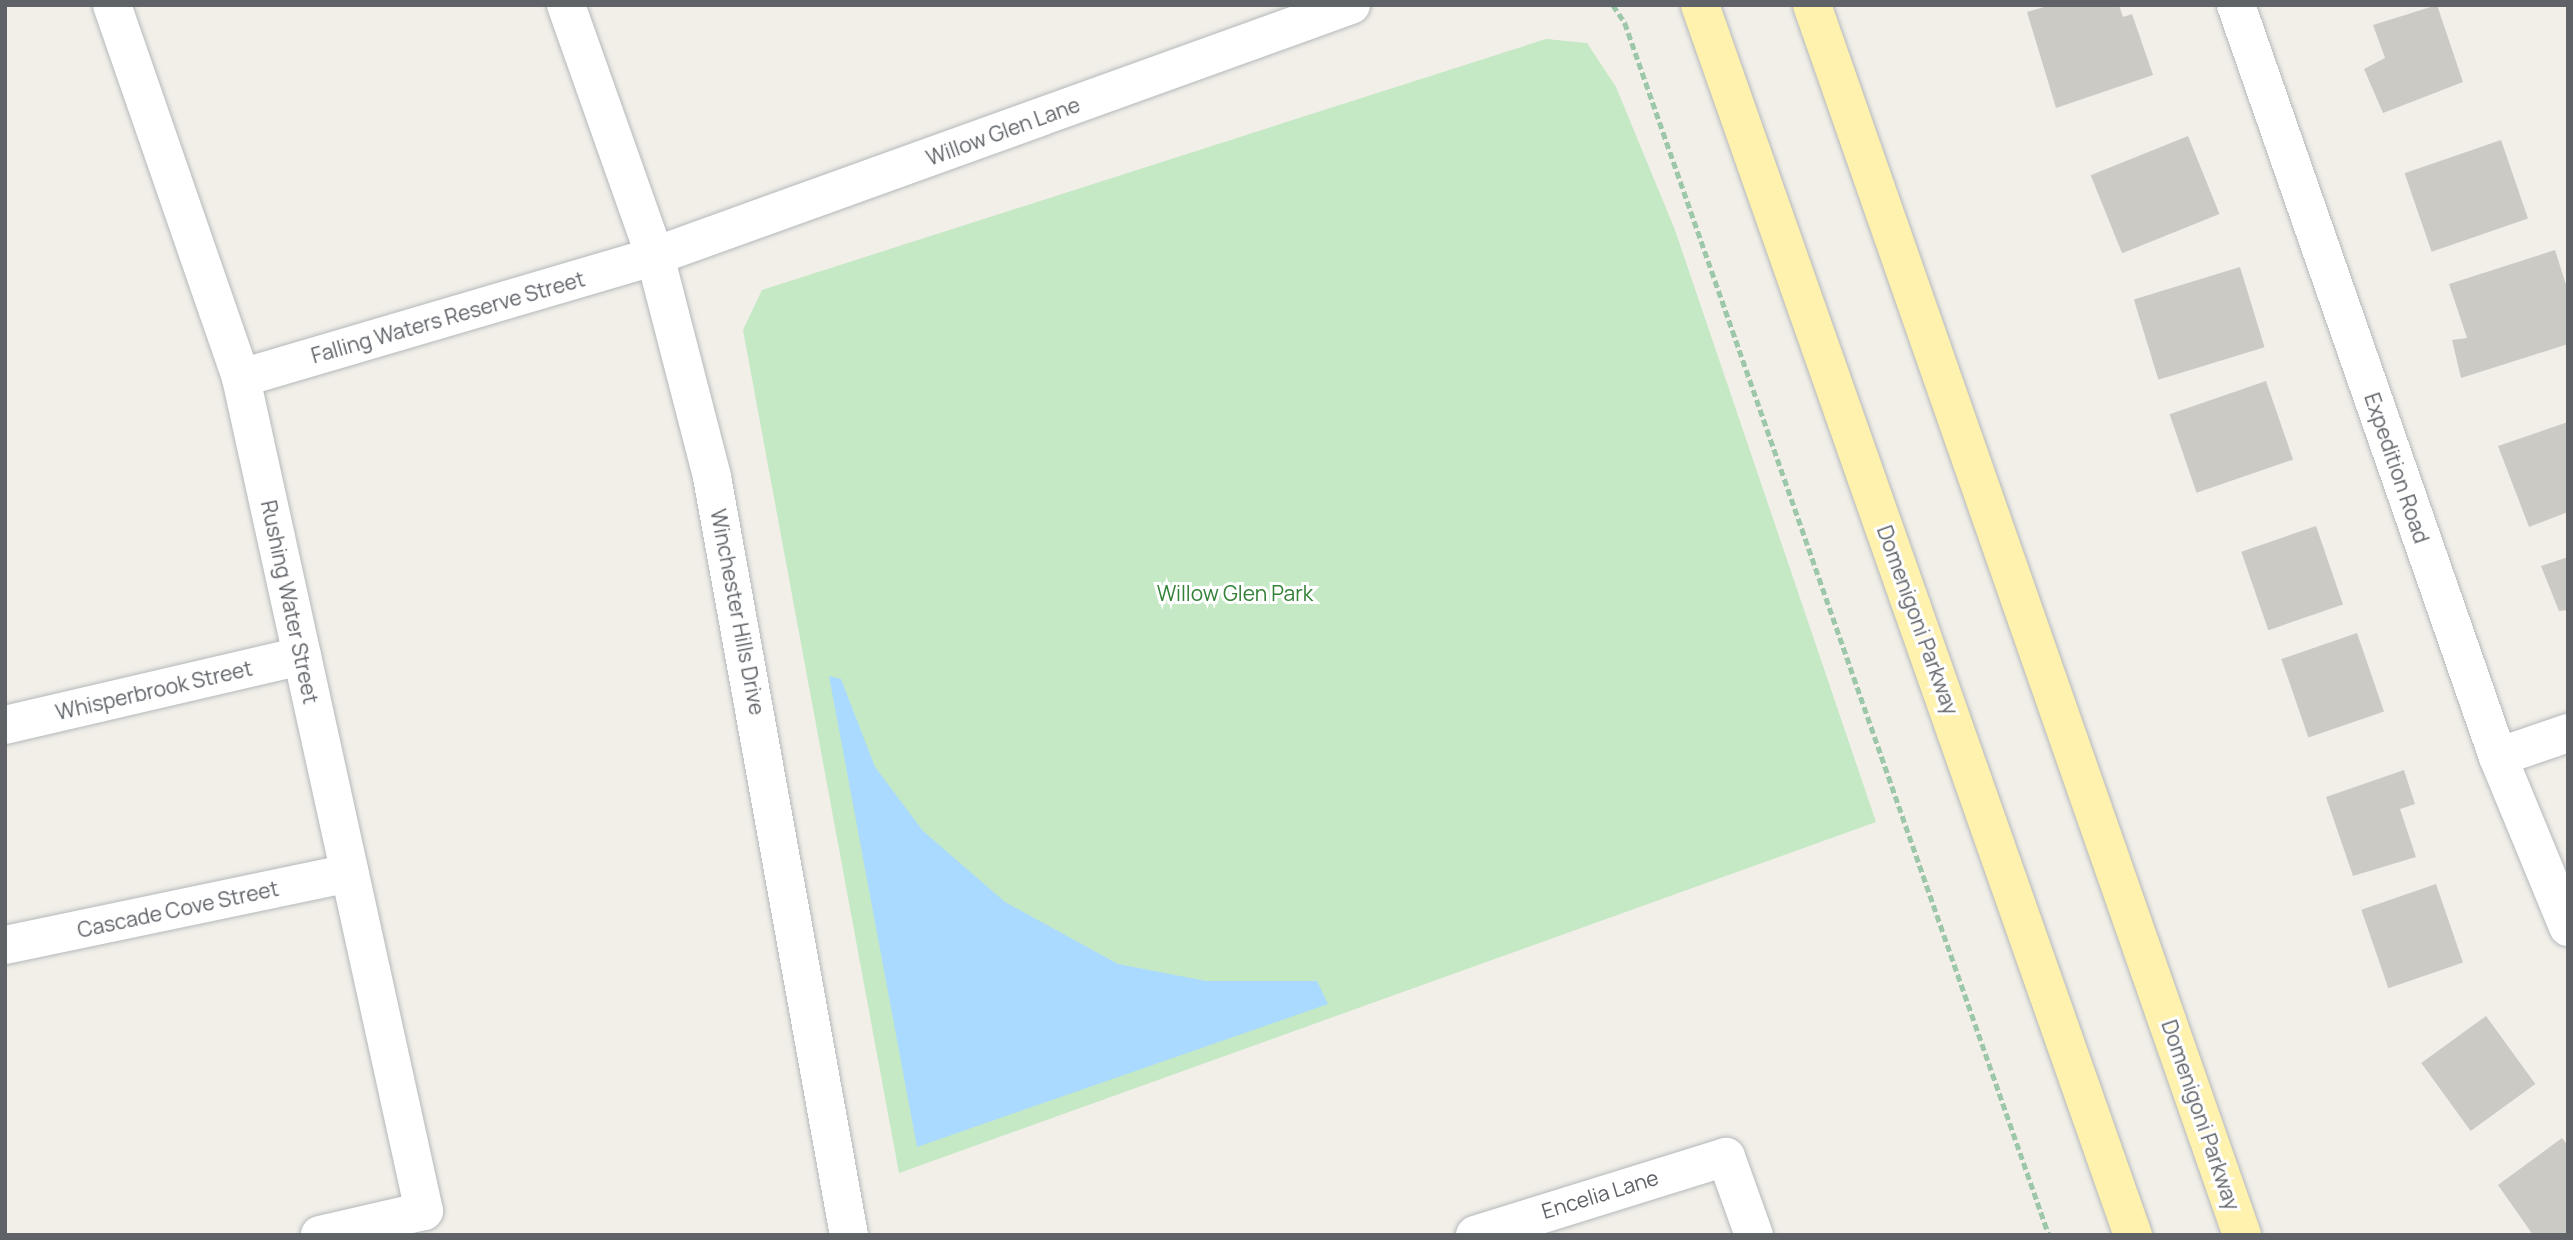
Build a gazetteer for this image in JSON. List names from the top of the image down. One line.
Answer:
{"streets":{"main road":["Domenigoni Parkway"],"street":["Willow Glen Lane","Falling Waters Reserve Street","Expedition Road","Rushing Water Street","Winchester Hills Drive","Whisperbrook Street","Cascade Cove Street","Encelia Lane"]},"crossings":[["Willow Glen Lane","Falling Waters Reserve Street"],["Willow Glen Lane","Winchester Hills Drive"],["Falling Waters Reserve Street","Rushing Water Street"],["Falling Waters Reserve Street","Winchester Hills Drive"],["Rushing Water Street","Whisperbrook Street"],["Rushing Water Street","Cascade Cove Street"]],"parks":["Willow Glen Park"]}
